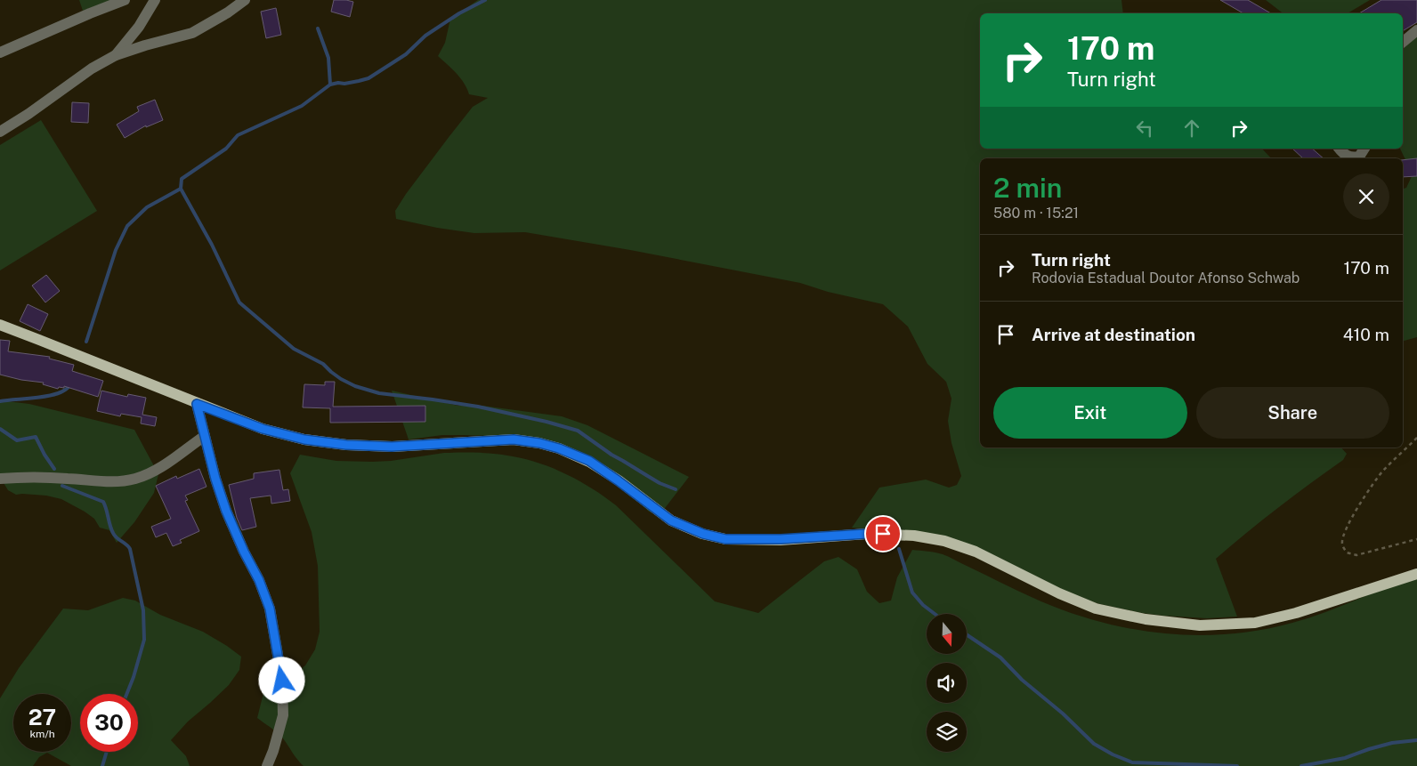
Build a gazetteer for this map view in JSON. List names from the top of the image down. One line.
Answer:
{"north":"bottom","page":{"turn":["170 m","Turn right"],"heading":["2 min","580 m · 15:21"],"list":[{"name":"Turn right","note":"Rodovia Estadual Doutor Afonso Schwab","value":"170 m"},{"name":"Arrive at destination","value":"410 m"}],"buttons":["Exit","Share"],"speed":"27 km/h","limit":"30"}}
